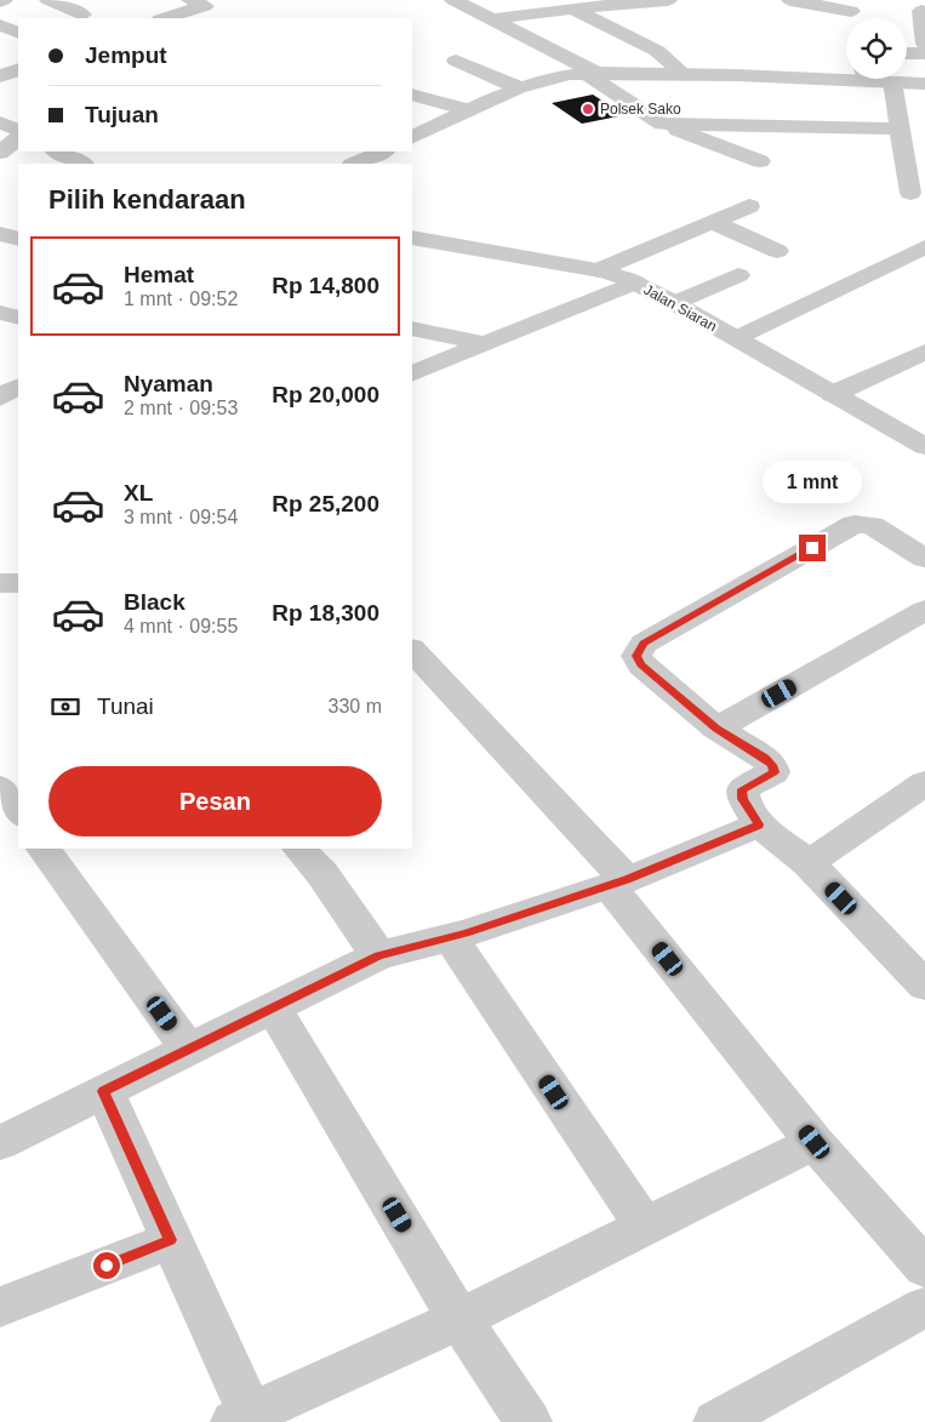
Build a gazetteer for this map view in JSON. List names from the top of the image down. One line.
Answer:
{"streets":{"street":["Jalan Siaran"]},"places":["Polsek Sako"],"page":{"banner":["Jemput","Tujuan"],"heading":"Pilih kendaraan","list":[{"name":"Hemat","note":"1 mnt · 09:52","value":"Rp 14,800"},{"name":"Nyaman","note":"2 mnt · 09:53","value":"Rp 20,000"},{"name":"XL","note":"3 mnt · 09:54","value":"Rp 25,200"},{"name":"Black","note":"4 mnt · 09:55","value":"Rp 18,300"}],"bubble":"1 mnt","pay":["Tunai","330 m"],"buttons":"Pesan"}}
